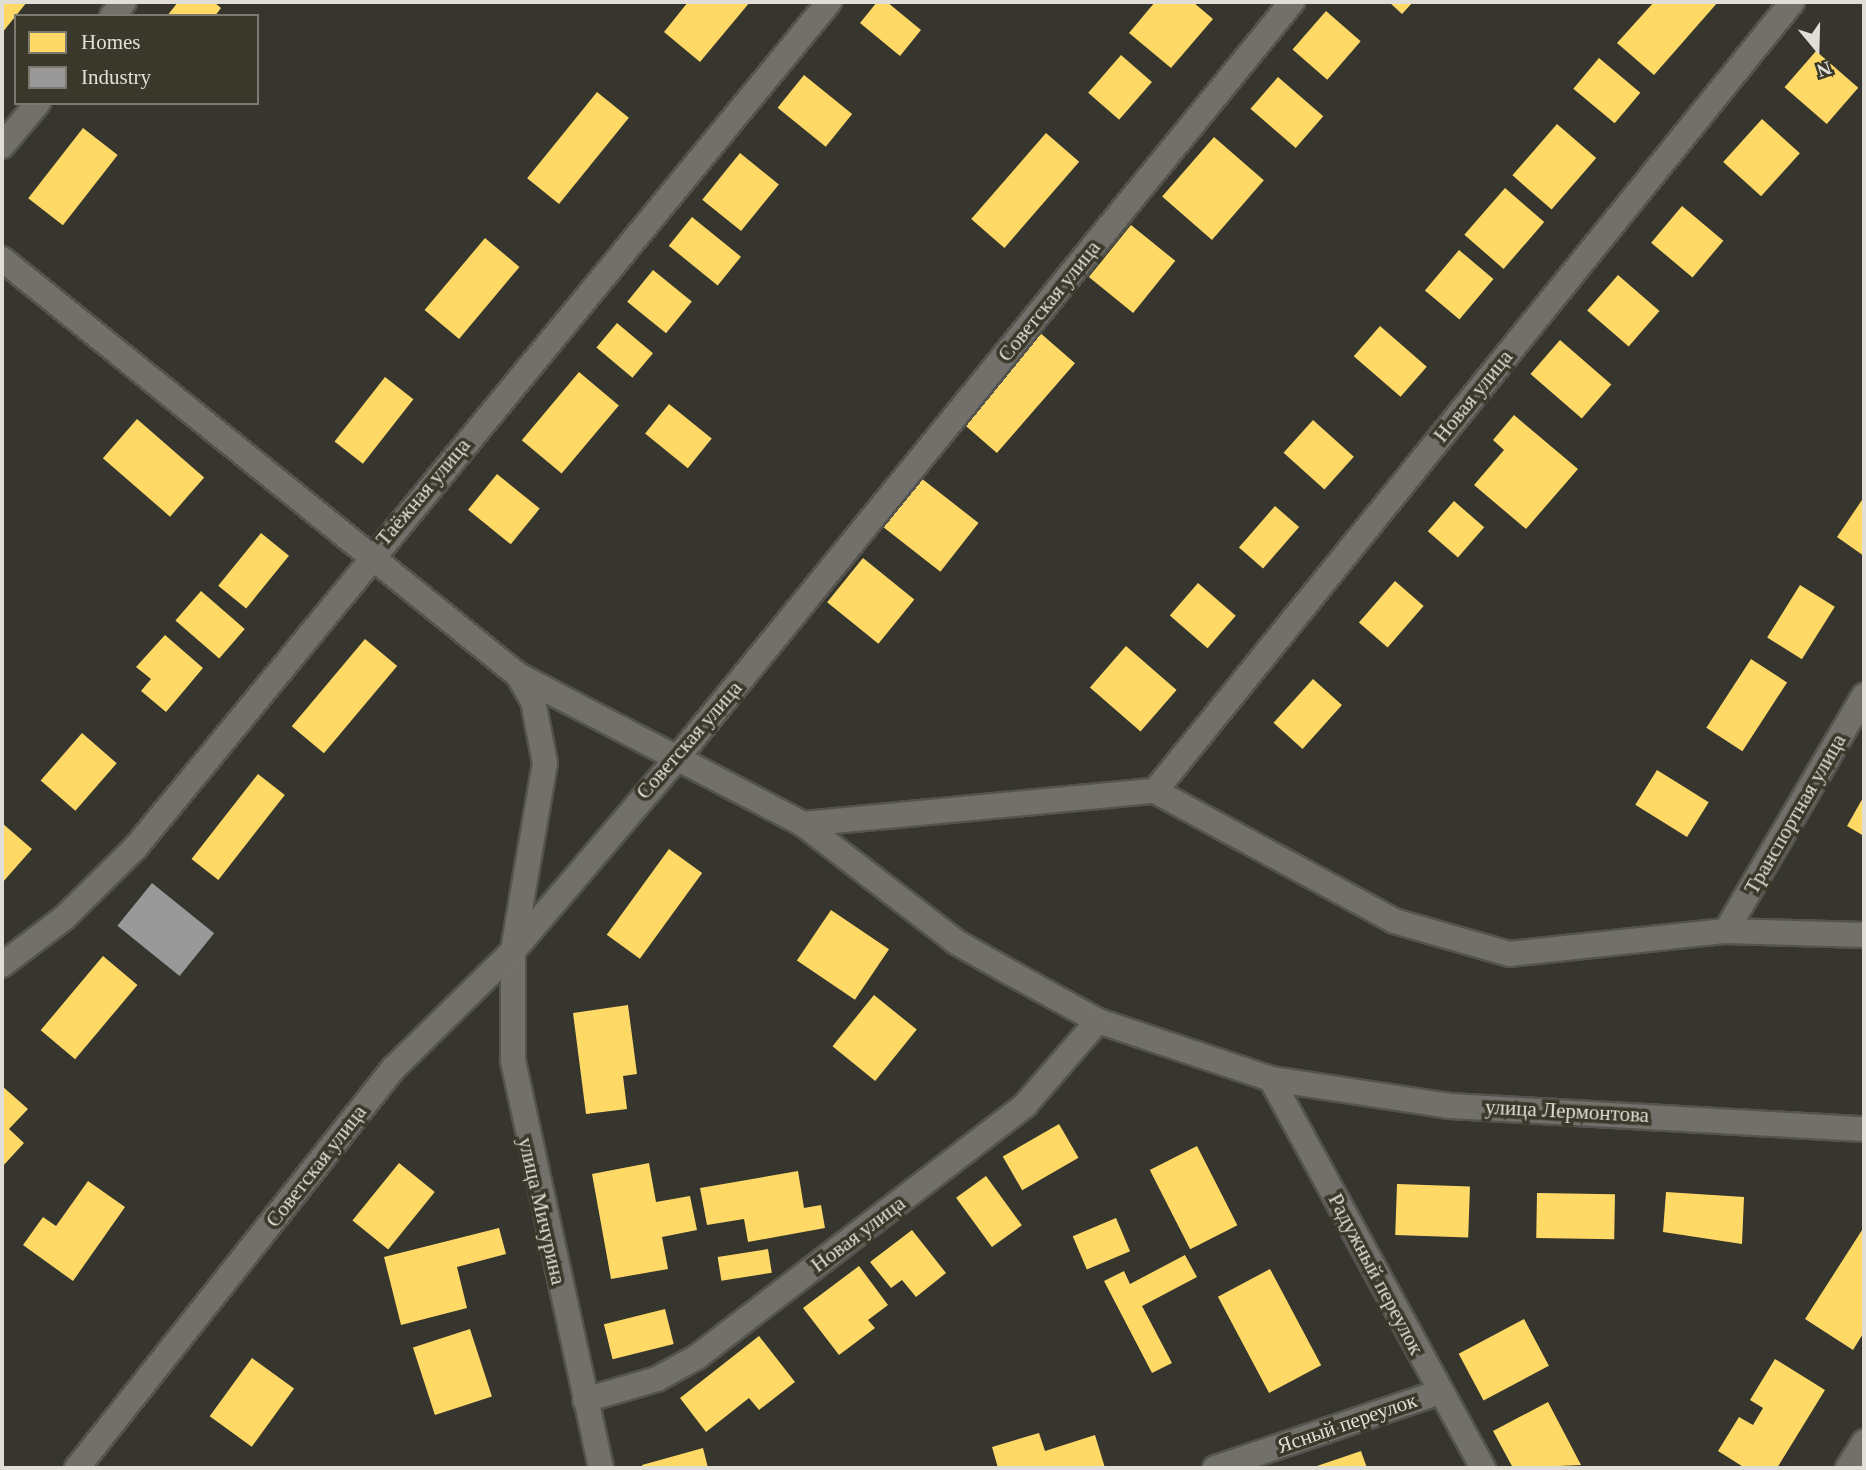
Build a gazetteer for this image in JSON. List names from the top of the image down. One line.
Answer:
{"streets":{"street":["Советская улица","Новая улица","Таёжная улица","Транспортная улица","улица Лермонтова","улица Мичурина","Радужный переулок","Ясный переулок"]},"crossings":[["Советская улица","улица Лермонтова"],["Советская улица","улица Мичурина"],["Новая улица","улица Лермонтова"],["Новая улица","улица Мичурина"],["улица Лермонтова","улица Мичурина"],["улица Лермонтова","Радужный переулок"],["Радужный переулок","Ясный переулок"]],"legend":["Homes","Industry"],"north":"bottom"}
